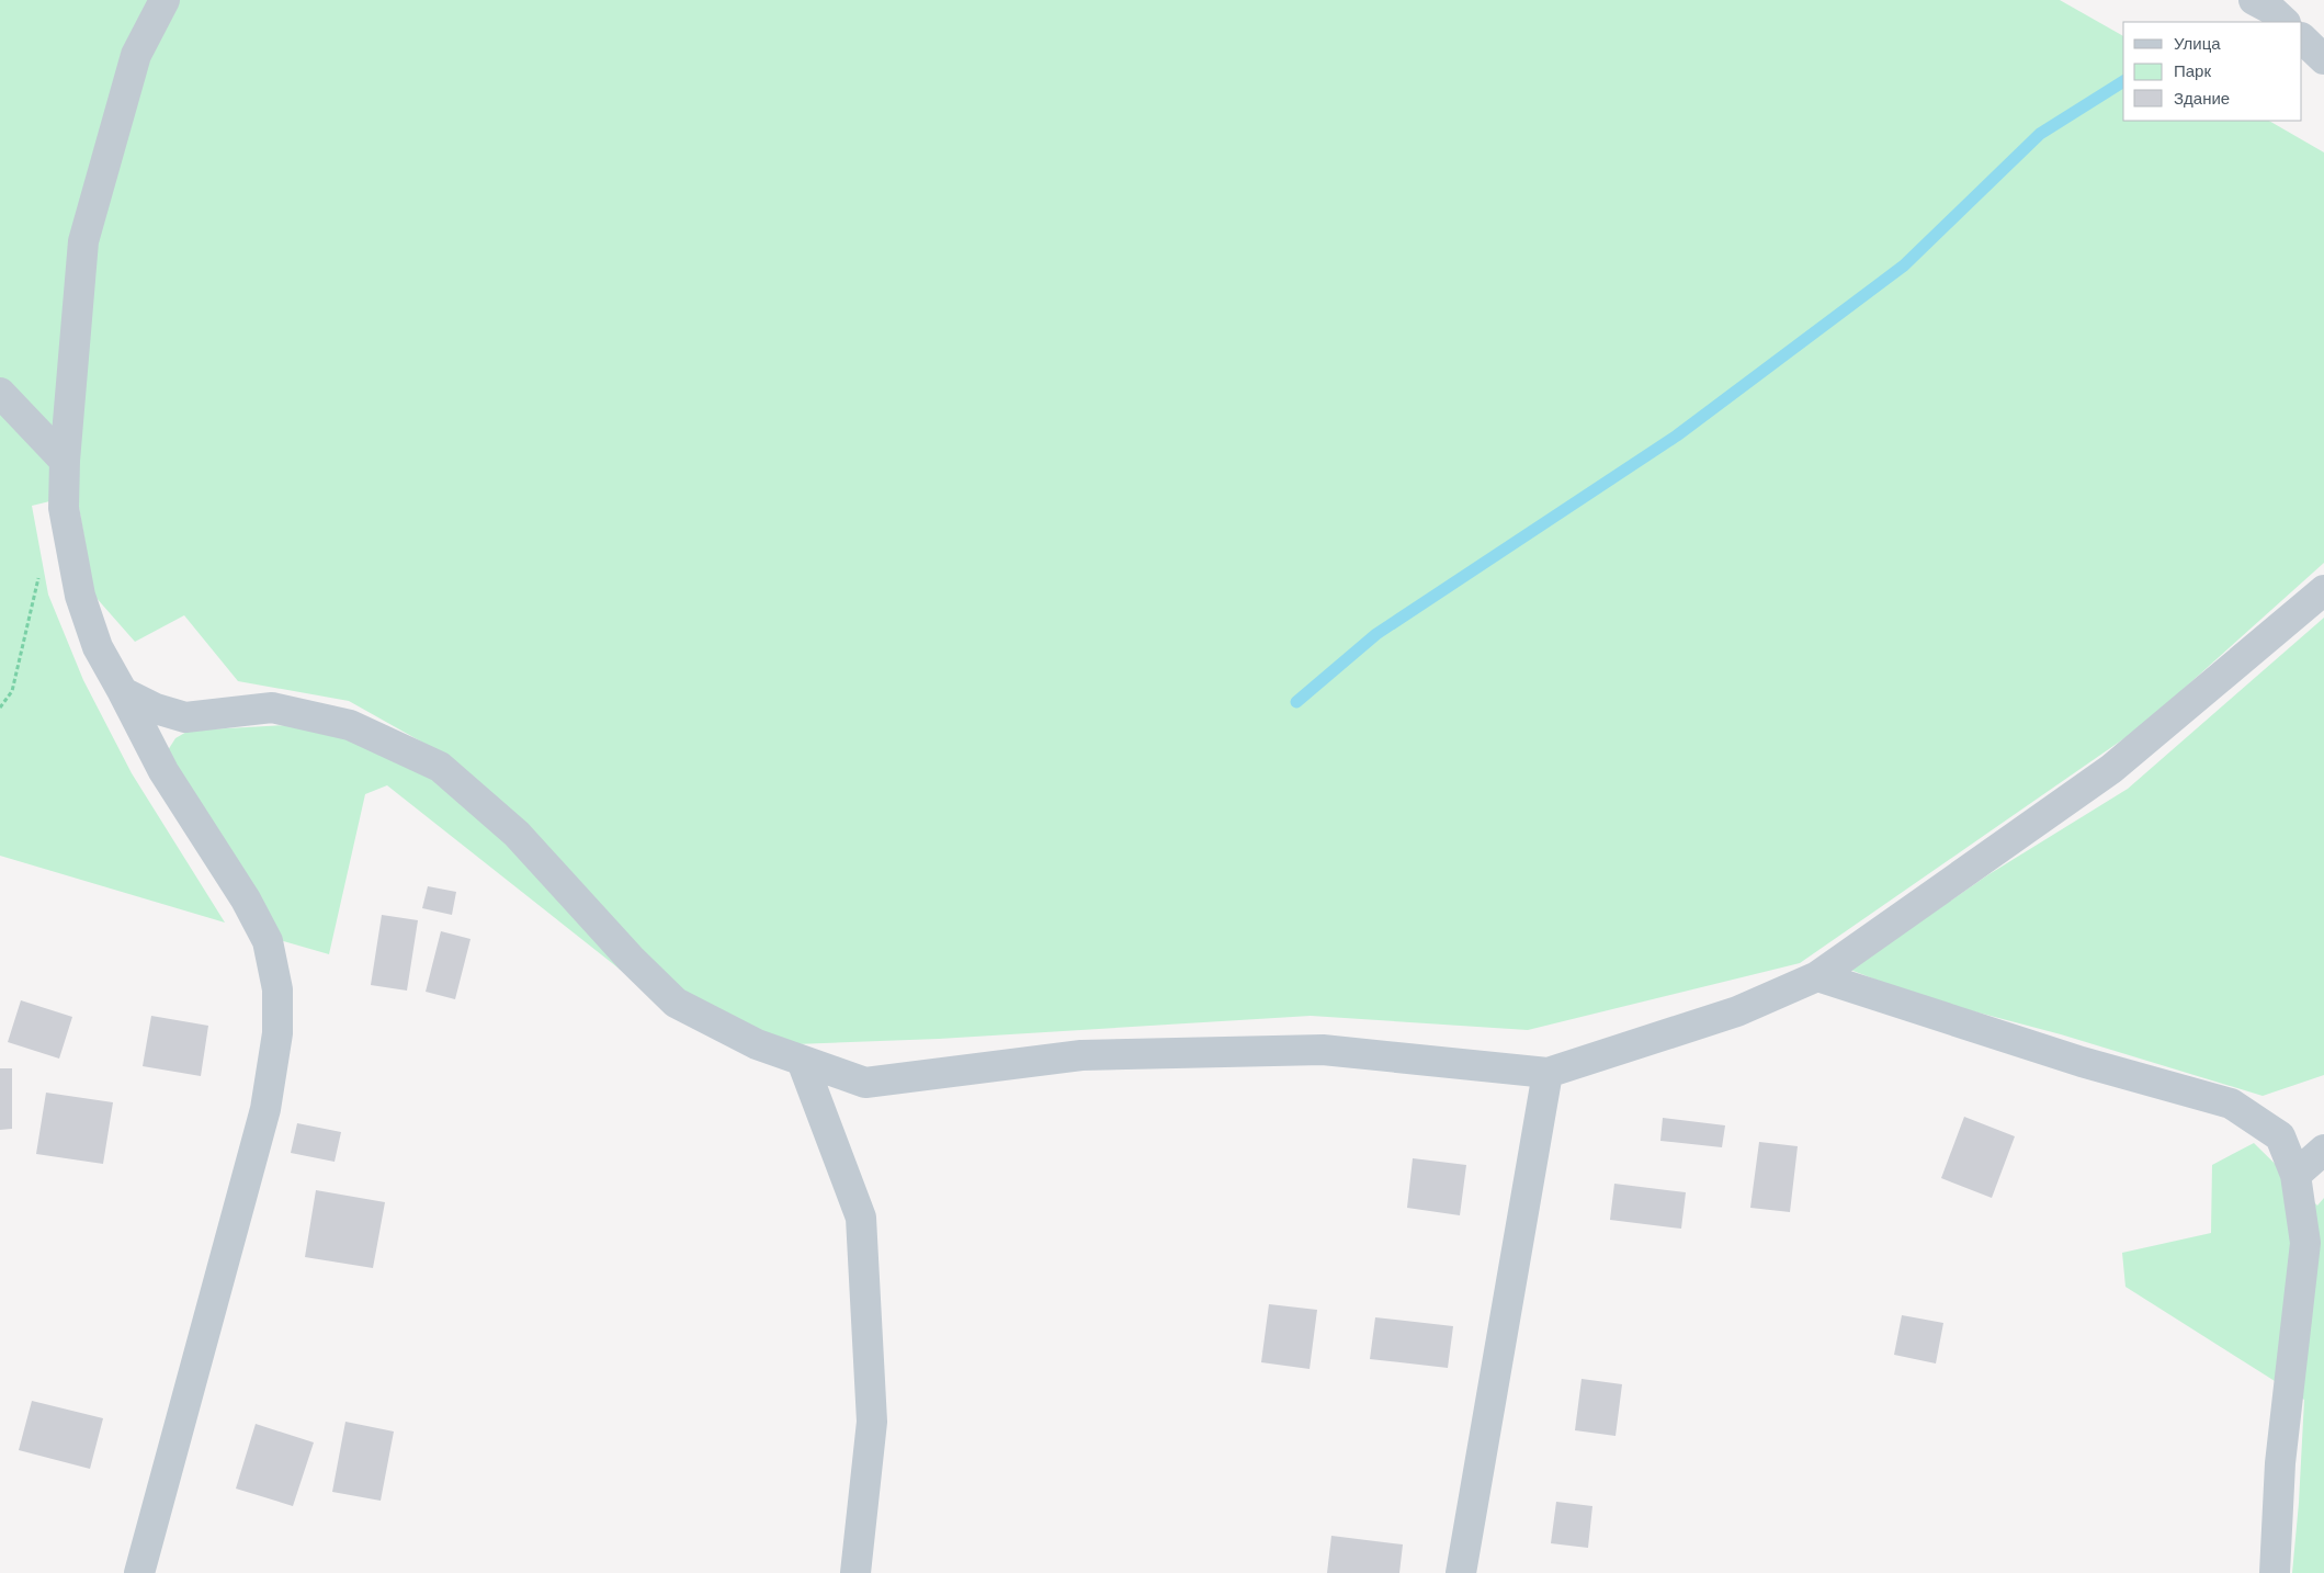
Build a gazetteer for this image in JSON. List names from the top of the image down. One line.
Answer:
{"legend":["Улица","Парк","Здание"]}
